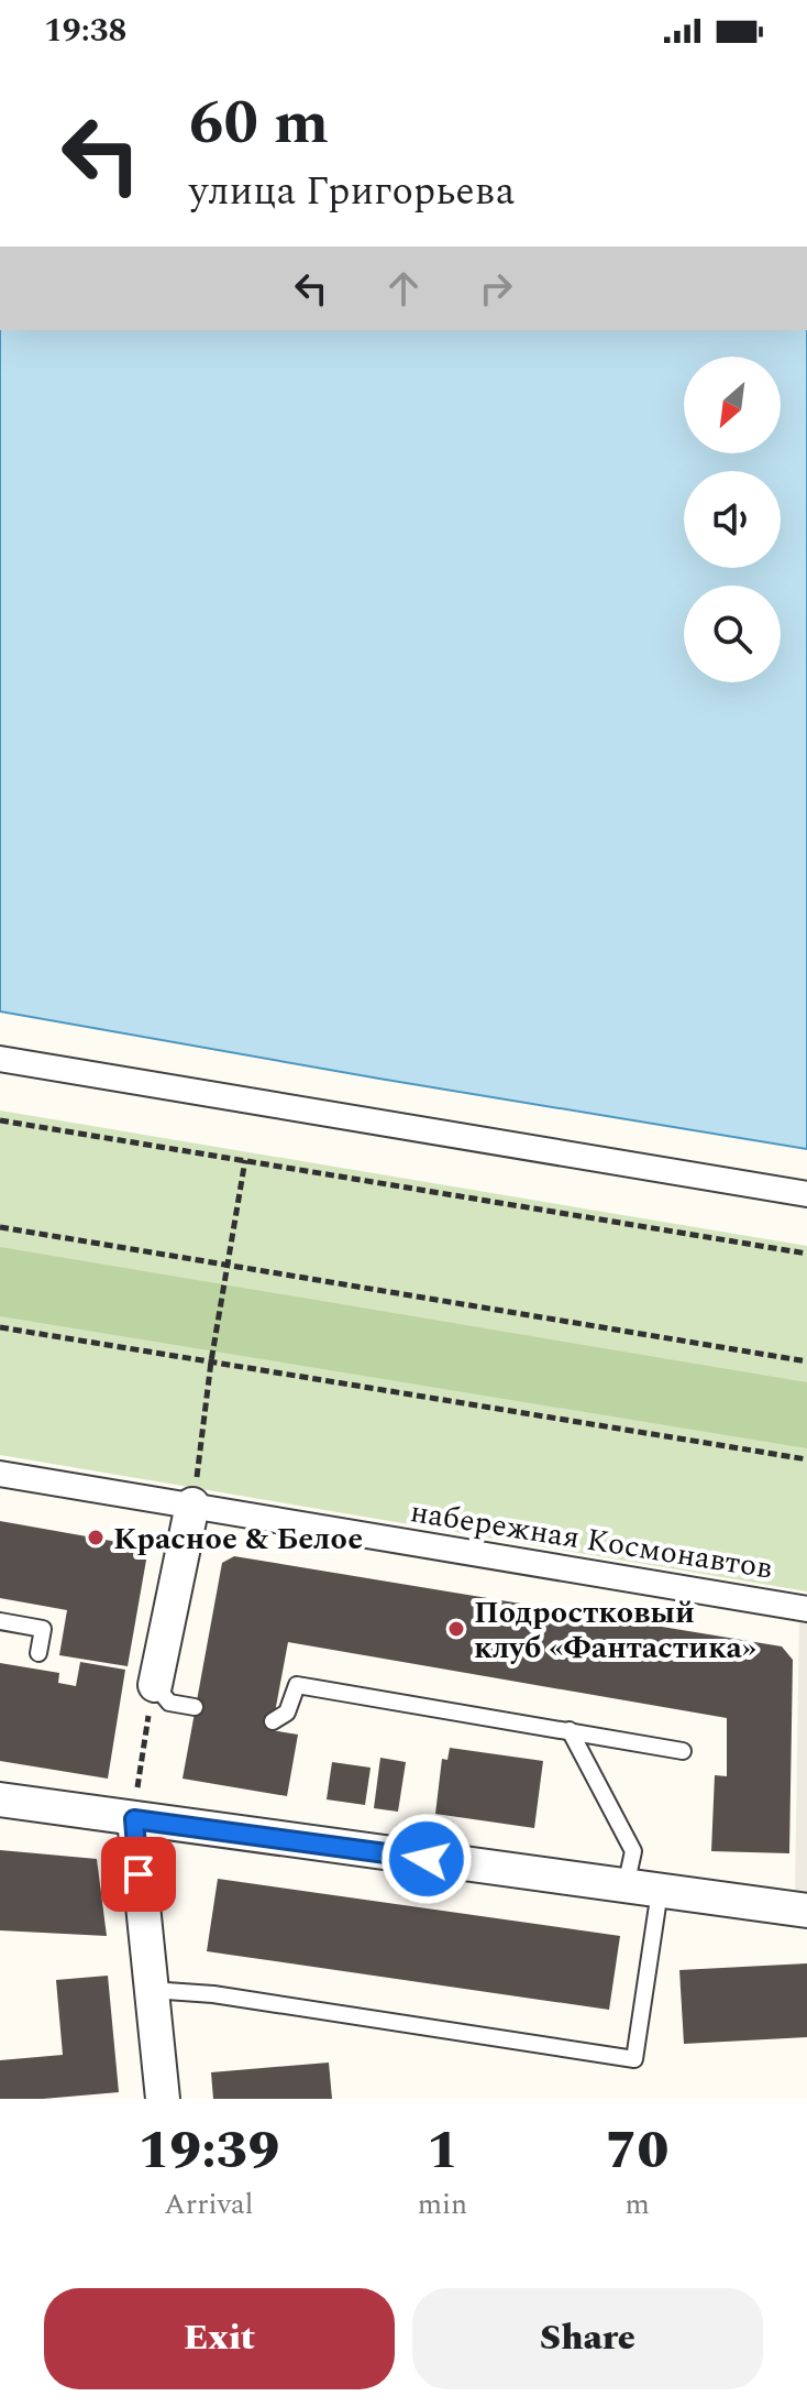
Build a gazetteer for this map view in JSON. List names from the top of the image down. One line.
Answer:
{"streets":{"street":["набережная Космонавтов"]},"places":["Красное & Белое","Подростковый клуб «Фантастика»"],"north":"bottom left","page":{"status":"19:38","turn":["60 m","улица Григорьева"],"eta":["19:39","Arrival","1","min","70","m"],"buttons":["Exit","Share"]}}
